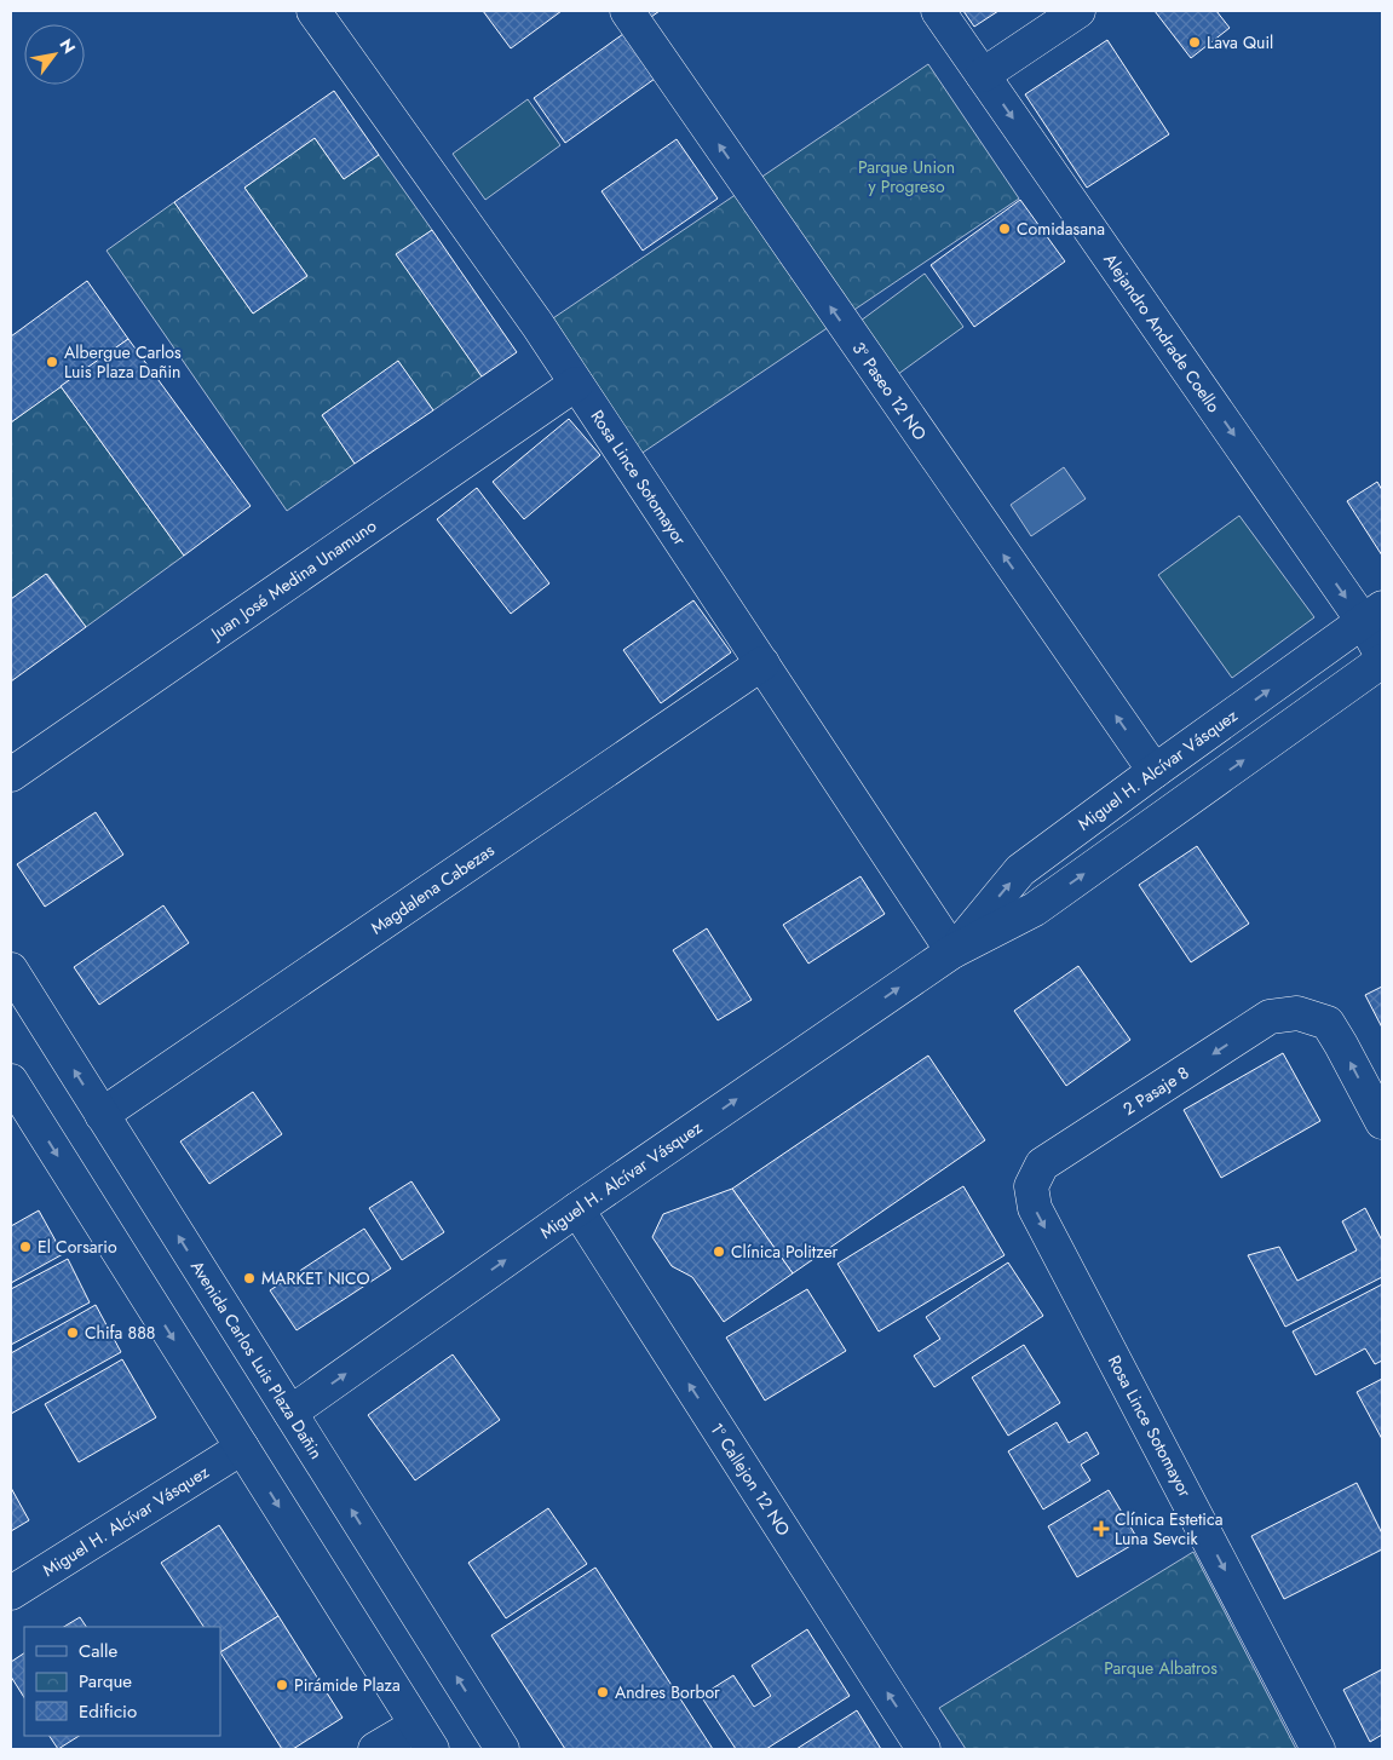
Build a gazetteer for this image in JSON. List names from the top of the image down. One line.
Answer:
{"streets":{"street":["Alejandro Andrade Coello","3º Paseo 12 NO","Rosa Lince Sotomayor","Juan José Medina Unamuno","Miguel H. Alcívar Vásquez","Magdalena Cabezas","2 Pasaje 8","Avenida Carlos Luis Plaza Dañin","1º Callejon 12 NO"]},"crossings":[["Alejandro Andrade Coello","Miguel H. Alcívar Vásquez"],["3º Paseo 12 NO","Miguel H. Alcívar Vásquez"],["Rosa Lince Sotomayor","Juan José Medina Unamuno"],["Rosa Lince Sotomayor","Miguel H. Alcívar Vásquez"],["Rosa Lince Sotomayor","Magdalena Cabezas"],["Rosa Lince Sotomayor","2 Pasaje 8"],["Miguel H. Alcívar Vásquez","Avenida Carlos Luis Plaza Dañin"],["Miguel H. Alcívar Vásquez","1º Callejon 12 NO"],["Magdalena Cabezas","Avenida Carlos Luis Plaza Dañin"]],"one_way":["Alejandro Andrade Coello","3º Paseo 12 NO","Rosa Lince Sotomayor","Miguel H. Alcívar Vásquez","1º Callejon 12 NO"],"parks":["Parque Union y Progreso","Parque Albatros"],"places":{"other":["Lava Quil","Comidasana","Albergue Carlos Luis Plaza Dañin","El Corsario","Clínica Politzer","MARKET NICO","Chifa 888","Pirámide Plaza","Andres Borbor"],"health":["Clínica Estetica Luna Sevcik"]},"legend":["Calle","Parque","Edificio"],"north":"top right"}
